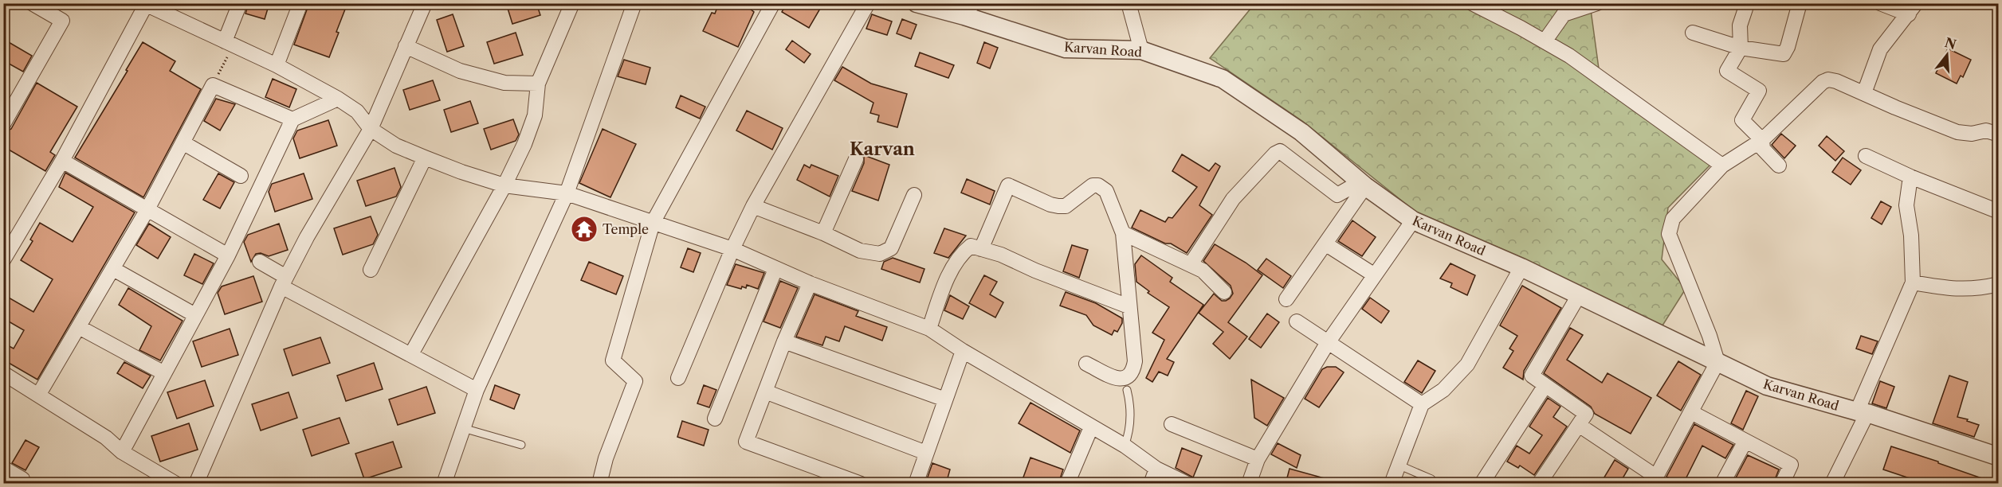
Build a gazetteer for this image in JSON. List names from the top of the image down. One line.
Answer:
{"streets":{"street":["Karvan Road"]},"districts":["Karvan"],"places":{"temple":["Temple"]},"north":"top"}
